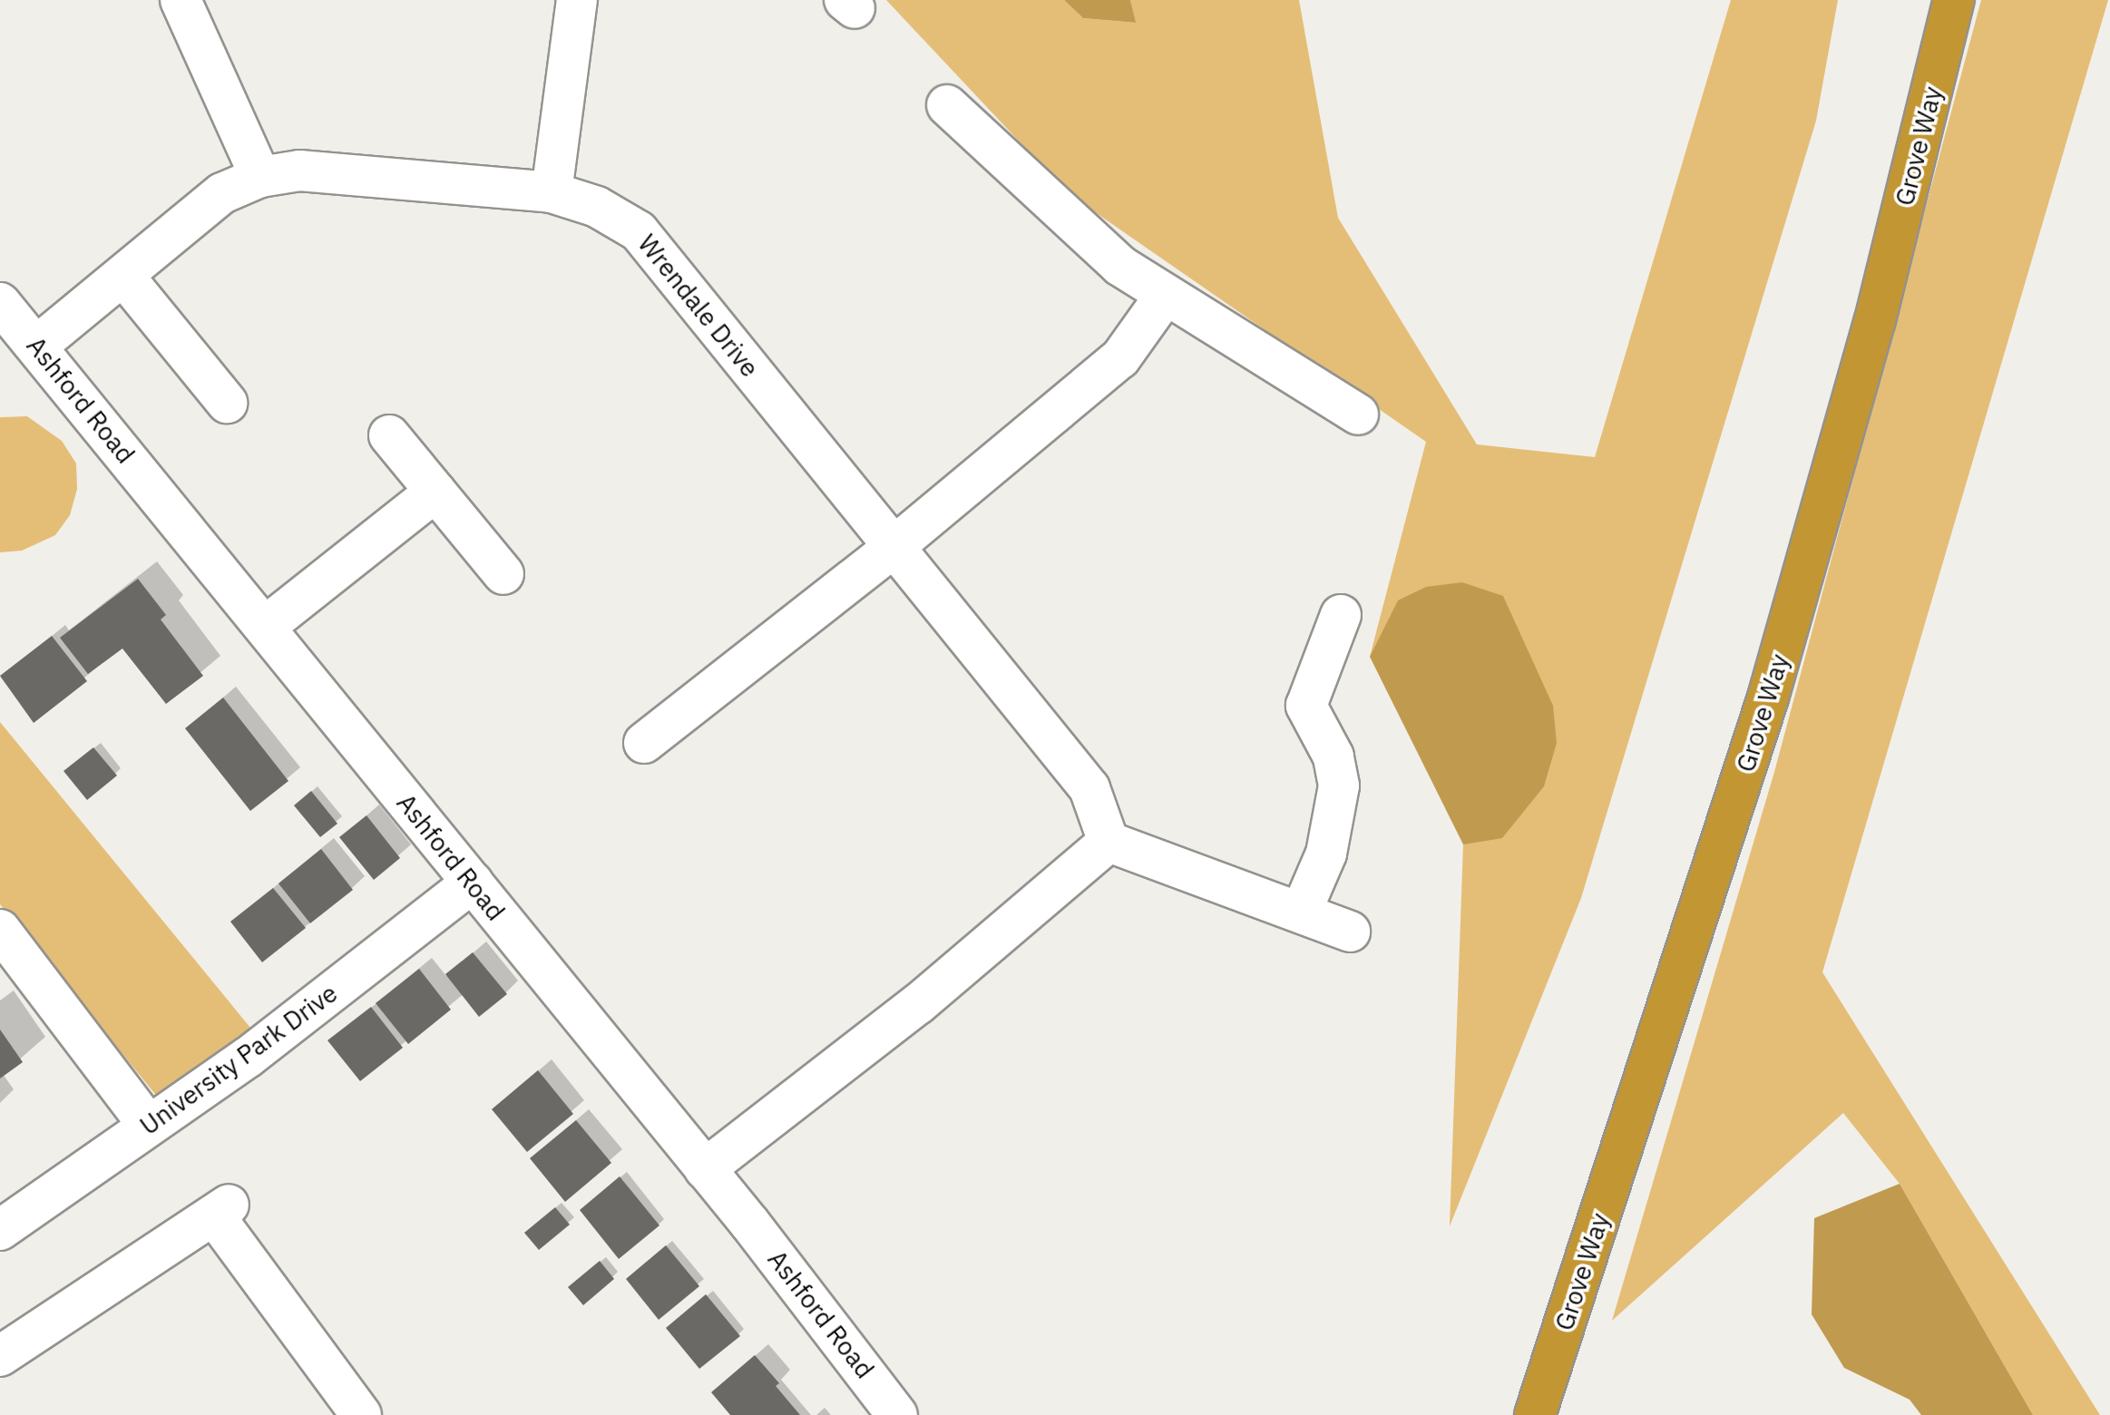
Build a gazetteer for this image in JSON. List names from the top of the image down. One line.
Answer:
{"streets":{"highway":["Grove Way"],"street":["Wrendale Drive","Ashford Road","University Park Drive"]},"crossings":[["Wrendale Drive","Ashford Road"],["Ashford Road","University Park Drive"]]}
